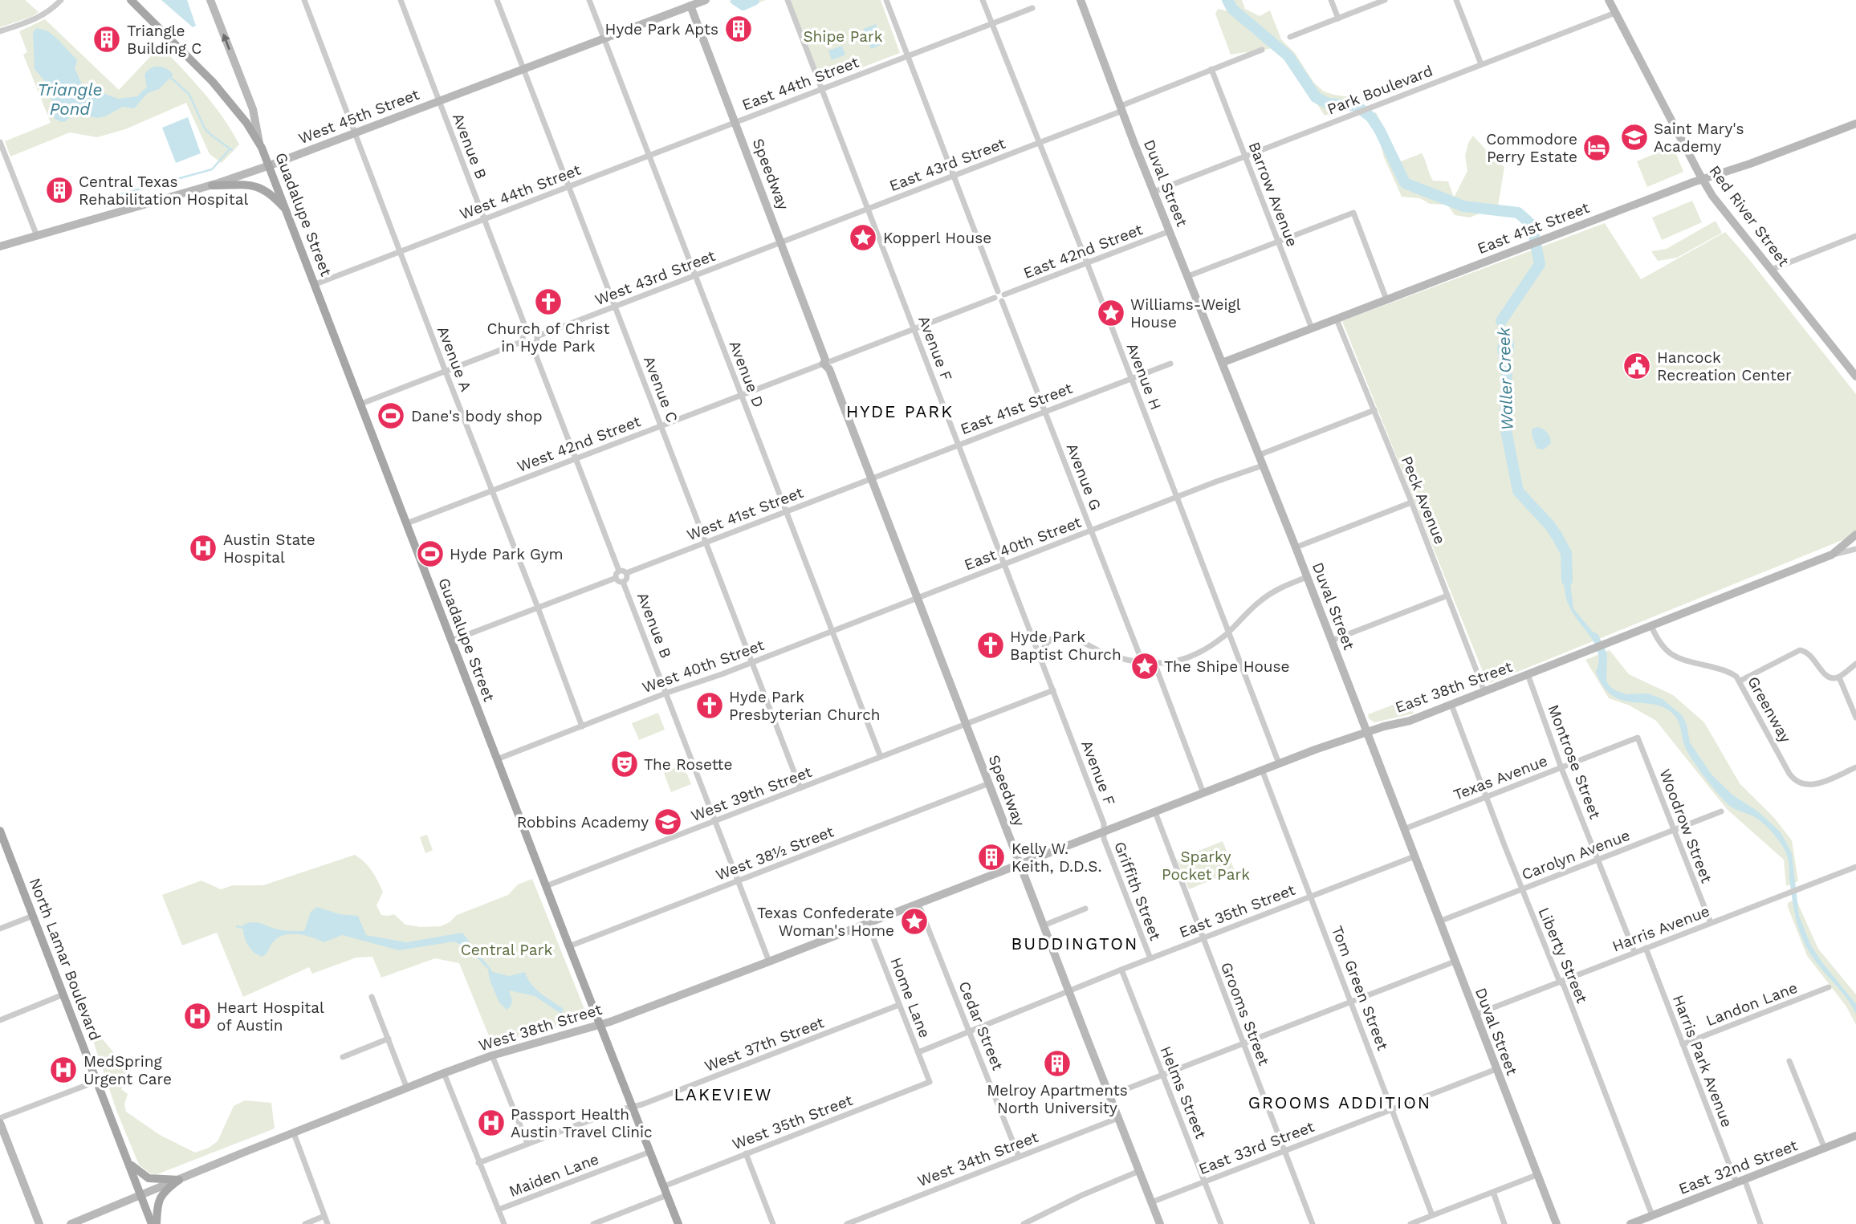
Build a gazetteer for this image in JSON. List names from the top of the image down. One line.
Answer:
{"streets":{"main road":["Guadalupe Street","North Lamar Boulevard"],"street":["East 44th Street","Park Boulevard","West 45th Street","Avenue B","East 43rd Street","Speedway","Duval Street","West 44th Street","Barrow Avenue","Red River Street","East 41st Street","East 42nd Street","West 43rd Street","Avenue F","Avenue A","Avenue D","Avenue H","Avenue C","West 42nd Street","Avenue G","Peck Avenue","West 41st Street","East 40th Street","West 40th Street","East 38th Street","Greenway","Montrose Street","Texas Avenue","West 39th Street","Woodrow Street","West 38½ Street","Carolyn Avenue","Griffith Street","East 35th Street","Harris Avenue","Liberty Street","Tom Green Street","Home Lane","Landon Lane","Grooms Street","Cedar Street","West 38th Street","West 37th Street","Harris Park Avenue","Helms Street","West 35th Street","East 33rd Street","West 34th Street","East 32nd Street","Maiden Lane"]},"crossings":[["East 44th Street","Speedway"],["East 44th Street","West 44th Street"],["East 44th Street","Avenue F"],["East 44th Street","Avenue H"],["Park Boulevard","Duval Street"],["Park Boulevard","Barrow Avenue"],["Park Boulevard","Red River Street"],["West 45th Street","Avenue B"],["West 45th Street","Speedway"],["West 45th Street","Guadalupe Street"],["West 45th Street","Avenue A"],["West 45th Street","Avenue D"],["West 45th Street","Avenue C"],["Avenue B","West 44th Street"],["Avenue B","West 43rd Street"],["Avenue B","West 41st Street"],["Avenue B","West 40th Street"],["Avenue B","West 39th Street"],["Avenue B","West 38½ Street"],["Avenue B","West 38th Street"],["East 43rd Street","Speedway"],["East 43rd Street","Duval Street"],["East 43rd Street","Barrow Avenue"],["East 43rd Street","West 43rd Street"],["East 43rd Street","Avenue F"],["East 43rd Street","Avenue H"],["Speedway","West 44th Street"],["Speedway","East 41st Street"],["Speedway","East 42nd Street"],["Speedway","West 43rd Street"],["Speedway","West 42nd Street"],["Speedway","West 41st Street"],["Speedway","East 40th Street"],["Speedway","West 40th Street"],["Speedway","East 38th Street"],["Speedway","West 39th Street"],["Speedway","West 38½ Street"],["Speedway","East 35th Street"],["Speedway","West 38th Street"],["Speedway","East 33rd Street"],["Speedway","West 34th Street"],["Duval Street","East 41st Street"],["Duval Street","East 42nd Street"],["Duval Street","East 40th Street"],["Duval Street","East 38th Street"],["Duval Street","Texas Avenue"],["Duval Street","Carolyn Avenue"],["Duval Street","East 35th Street"],["Duval Street","Harris Avenue"],["Duval Street","East 33rd Street"],["West 44th Street","Guadalupe Street"],["West 44th Street","Avenue A"],["West 44th Street","Avenue D"],["West 44th Street","Avenue C"],["Barrow Avenue","East 41st Street"],["Guadalupe Street","West 42nd Street"],["Guadalupe Street","West 40th Street"],["Guadalupe Street","West 39th Street"],["Guadalupe Street","West 38½ Street"],["Guadalupe Street","West 38th Street"],["Guadalupe Street","West 37th Street"],["Guadalupe Street","West 35th Street"],["Guadalupe Street","Maiden Lane"],["Red River Street","East 41st Street"],["East 41st Street","Avenue F"],["East 41st Street","Avenue H"],["East 41st Street","Avenue G"],["East 41st Street","Peck Avenue"],["East 41st Street","West 41st Street"],["East 42nd Street","Avenue F"],["East 42nd Street","Avenue H"],["East 42nd Street","West 42nd Street"],["East 42nd Street","Avenue G"],["West 43rd Street","Avenue D"],["West 43rd Street","Avenue C"],["Avenue F","East 40th Street"],["Avenue F","East 38th Street"],["Avenue F","West 39th Street"],["Avenue F","Griffith Street"],["Avenue A","West 42nd Street"],["Avenue A","West 40th Street"],["Avenue D","West 42nd Street"],["Avenue D","West 41st Street"],["Avenue D","West 40th Street"],["Avenue D","West 39th Street"],["Avenue H","East 40th Street"],["Avenue H","East 38th Street"],["Avenue C","West 42nd Street"],["Avenue C","West 41st Street"],["Avenue C","West 40th Street"],["Avenue C","West 39th Street"],["Avenue G","East 40th Street"],["Peck Avenue","East 38th Street"],["East 40th Street","West 40th Street"],["East 38th Street","Greenway"],["East 38th Street","Montrose Street"],["East 38th Street","Griffith Street"],["East 38th Street","Liberty Street"],["East 38th Street","Tom Green Street"],["East 38th Street","Grooms Street"],["East 38th Street","West 38th Street"],["Montrose Street","Texas Avenue"],["Montrose Street","Carolyn Avenue"],["Montrose Street","Harris Avenue"],["Texas Avenue","Woodrow Street"],["Texas Avenue","Liberty Street"],["Woodrow Street","Carolyn Avenue"],["Woodrow Street","Harris Avenue"],["Carolyn Avenue","Liberty Street"],["Griffith Street","East 35th Street"],["East 35th Street","Tom Green Street"],["East 35th Street","Grooms Street"],["East 35th Street","Helms Street"],["Harris Avenue","Liberty Street"],["Harris Avenue","Harris Park Avenue"],["Liberty Street","East 32nd Street"],["North Lamar Boulevard","West 38th Street"],["Tom Green Street","East 33rd Street"],["Home Lane","West 38th Street"],["Home Lane","West 37th Street"],["Home Lane","West 35th Street"],["Landon Lane","Harris Park Avenue"],["Grooms Street","East 33rd Street"],["Cedar Street","West 38th Street"],["Cedar Street","West 34th Street"],["Harris Park Avenue","East 32nd Street"],["Helms Street","East 33rd Street"]],"districts":["HYDE PARK","BUDDINGTON","LAKEVIEW","GROOMS ADDITION"],"water":["Triangle Pond","Waller Creek"],"parks":["Shipe Park","Sparky Pocket Park","Central Park"],"places":{"building":["Hyde Park Apts","Triangle Building C","Central Texas Rehabilitation Hospital","Kelly W. Keith, D.D.S.","Melroy Apartments North University"],"school or university":["Saint Mary's Academy","Robbins Academy"],"hotel":["Commodore Perry Estate"],"place":["Kopperl House","Williams-Weigl House","The Shipe House","Texas Confederate Woman's Home"],"church":["Church of Christ in Hyde Park","Hyde Park Baptist Church","Hyde Park Presbyterian Church"],"public building":["Hancock Recreation Center"],"sports":["Dane's body shop","Hyde Park Gym"],"hospital":["Austin State Hospital","Heart Hospital of Austin","MedSpring Urgent Care","Passport Health Austin Travel Clinic"],"theatre":["The Rosette"]}}
